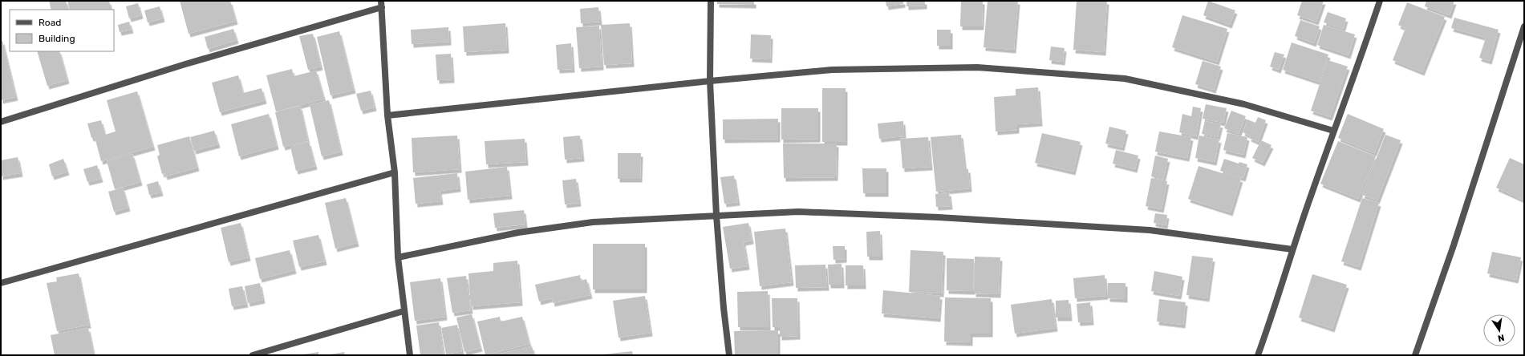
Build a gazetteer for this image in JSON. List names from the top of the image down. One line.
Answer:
{"legend":["Road","Building"],"north":"bottom"}
